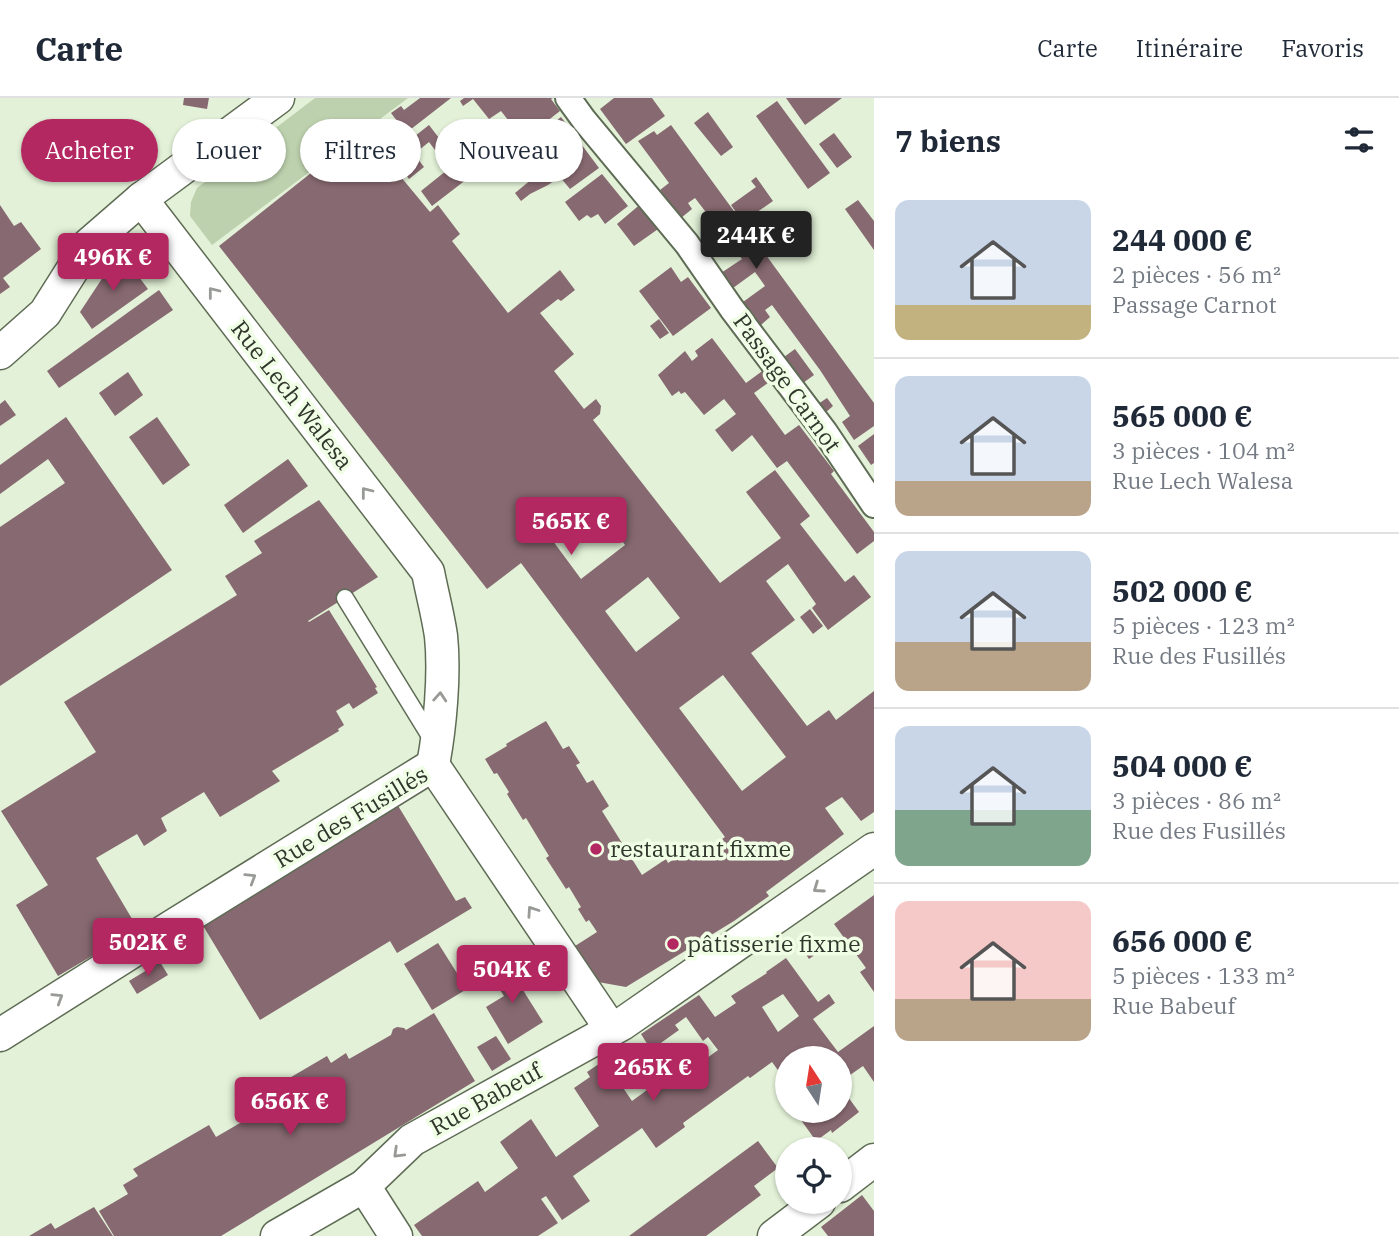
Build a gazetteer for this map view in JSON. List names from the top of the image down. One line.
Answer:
{"streets":{"street":["Passage Carnot","Rue Lech Walesa","Rue des Fusillés","Rue Babeuf"]},"crossings":[["Rue Lech Walesa","Rue des Fusillés"],["Rue des Fusillés","Rue Babeuf"]],"one_way":["Rue Lech Walesa","Rue Babeuf"],"places":["restaurant fixme","pâtisserie fixme"],"north":"top","page":{"header":"Carte","nav":["Carte","Itinéraire","Favoris"],"heading":"7 biens","chip":["Acheter","Louer","Filtres","Nouveau"],"list":[{"name":"244 000 €","note":"2 pièces · 56 m² · Passage Carnot"},{"name":"565 000 €","note":"3 pièces · 104 m² · Rue Lech Walesa"},{"name":"502 000 €","note":"5 pièces · 123 m² · Rue des Fusillés"},{"name":"504 000 €","note":"3 pièces · 86 m² · Rue des Fusillés"},{"name":"656 000 €","note":"5 pièces · 133 m² · Rue Babeuf"}],"price":["244K €","496K €","565K €","502K €","504K €","265K €","656K €"]}}
